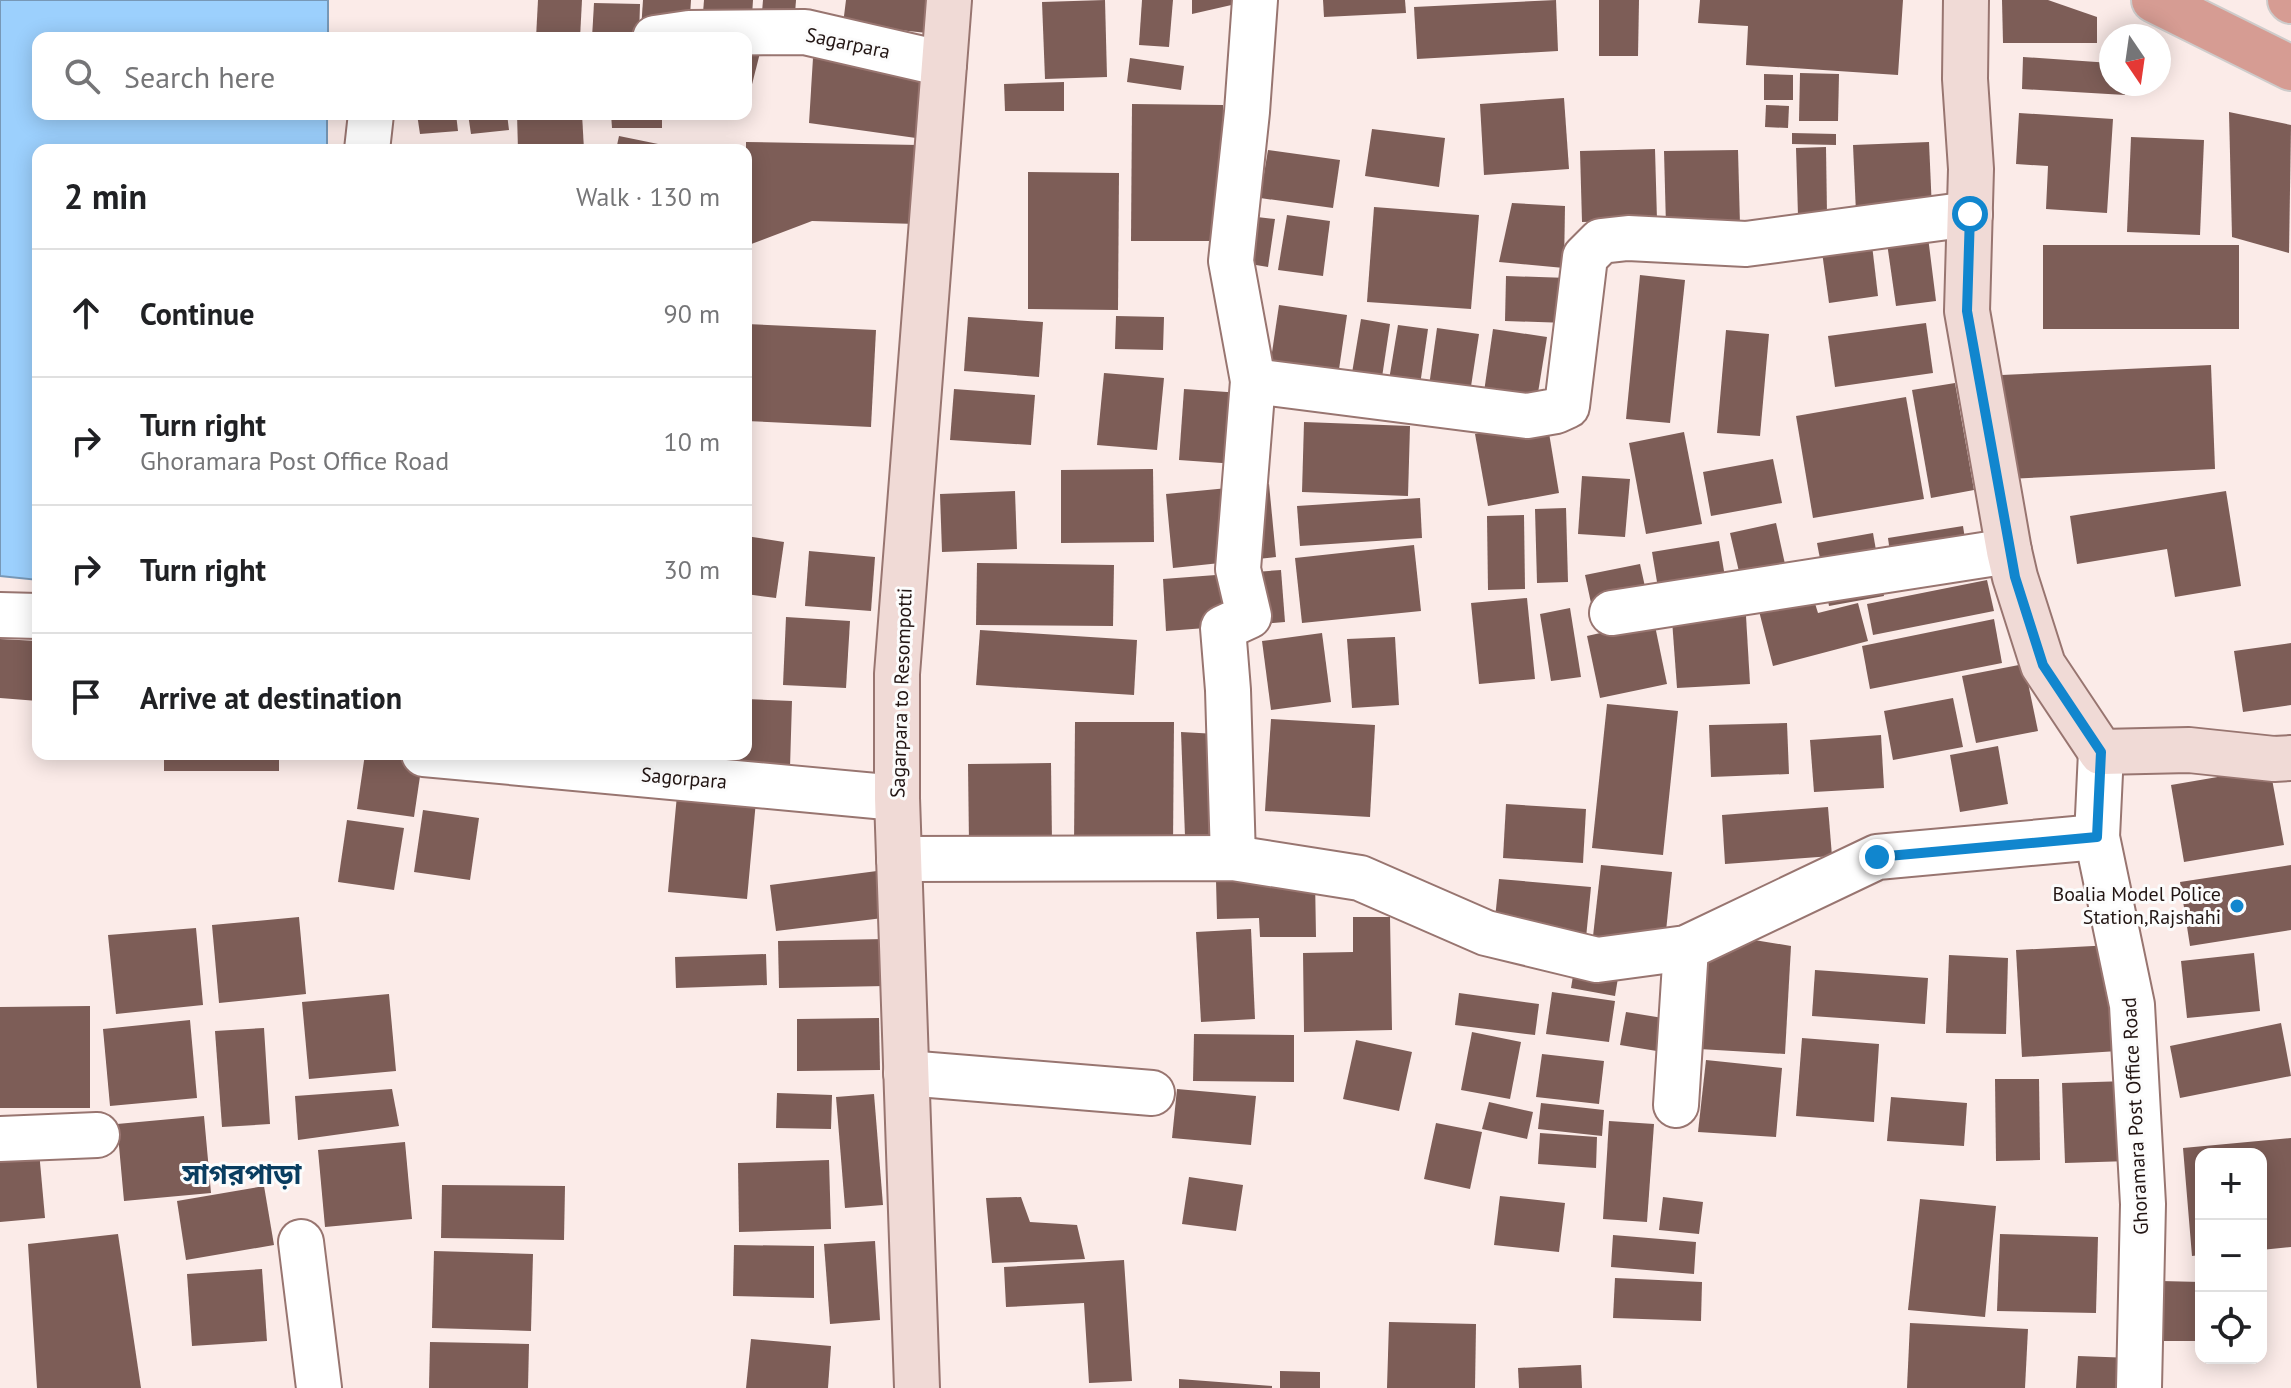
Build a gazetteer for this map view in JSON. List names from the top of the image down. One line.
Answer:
{"streets":{"main road":["Sagarpara to Resompotti"],"street":["Sagarpara","Sagorpara","Ghoramara Post Office Road"]},"crossings":[["Sagarpara","Sagarpara to Resompotti"],["Sagarpara to Resompotti","Sagorpara"]],"districts":["সাগরপাড়া"],"places":["Boalia Model Police Station,Rajshahi"],"north":"bottom","page":{"search":"Search here","heading":["2 min","Walk · 130 m"],"list":[["Continue","90 m"],["Turn right","Ghoramara Post Office Road","10 m"],["Turn right","30 m"],"Arrive at destination"],"map_buttons":["+","−"]}}
